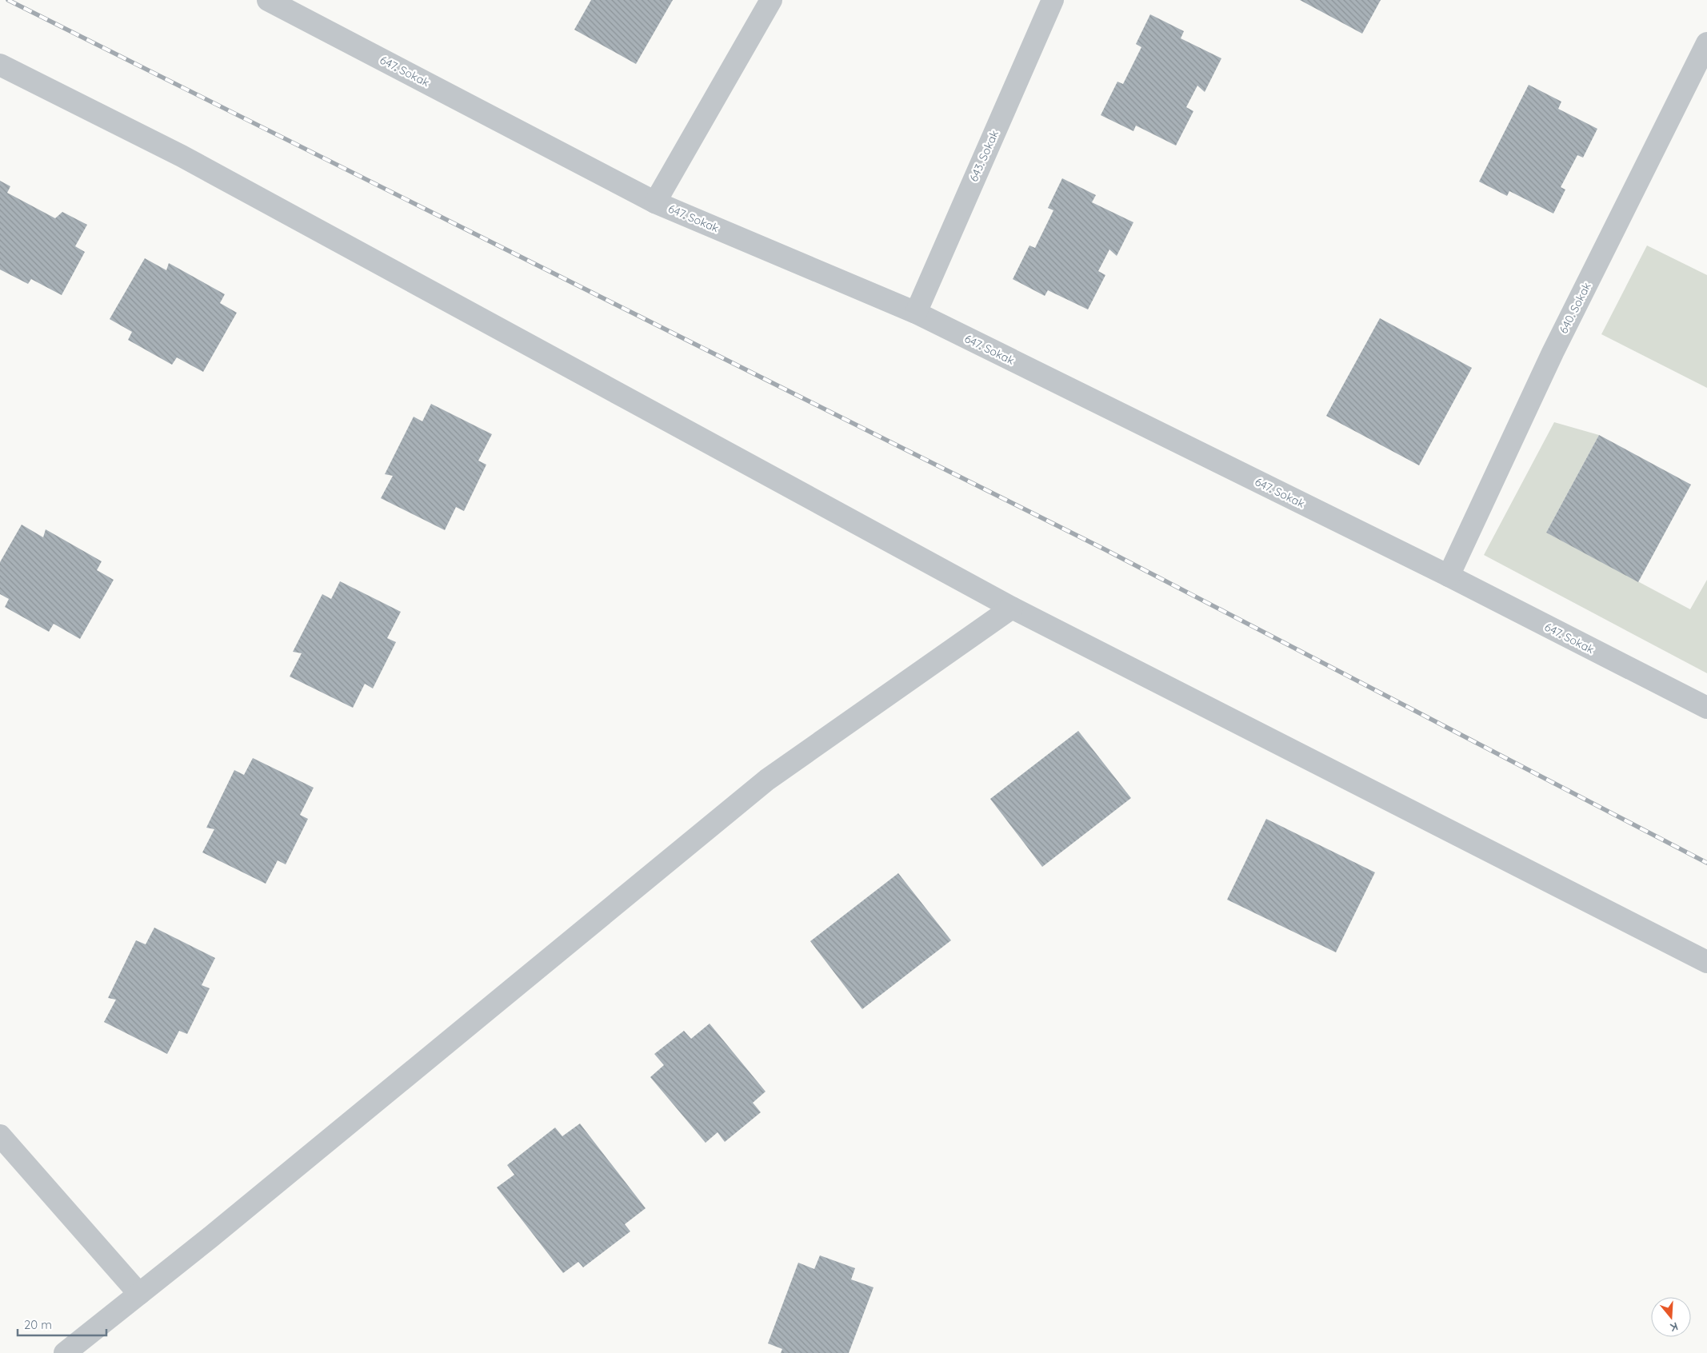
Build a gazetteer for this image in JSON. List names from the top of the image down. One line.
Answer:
{"streets":{"street":["647. Sokak","643. Sokak","640. Sokak"]},"crossings":[["647. Sokak","643. Sokak"],["647. Sokak","640. Sokak"]],"scale_bar":"20 m","north":"bottom"}
